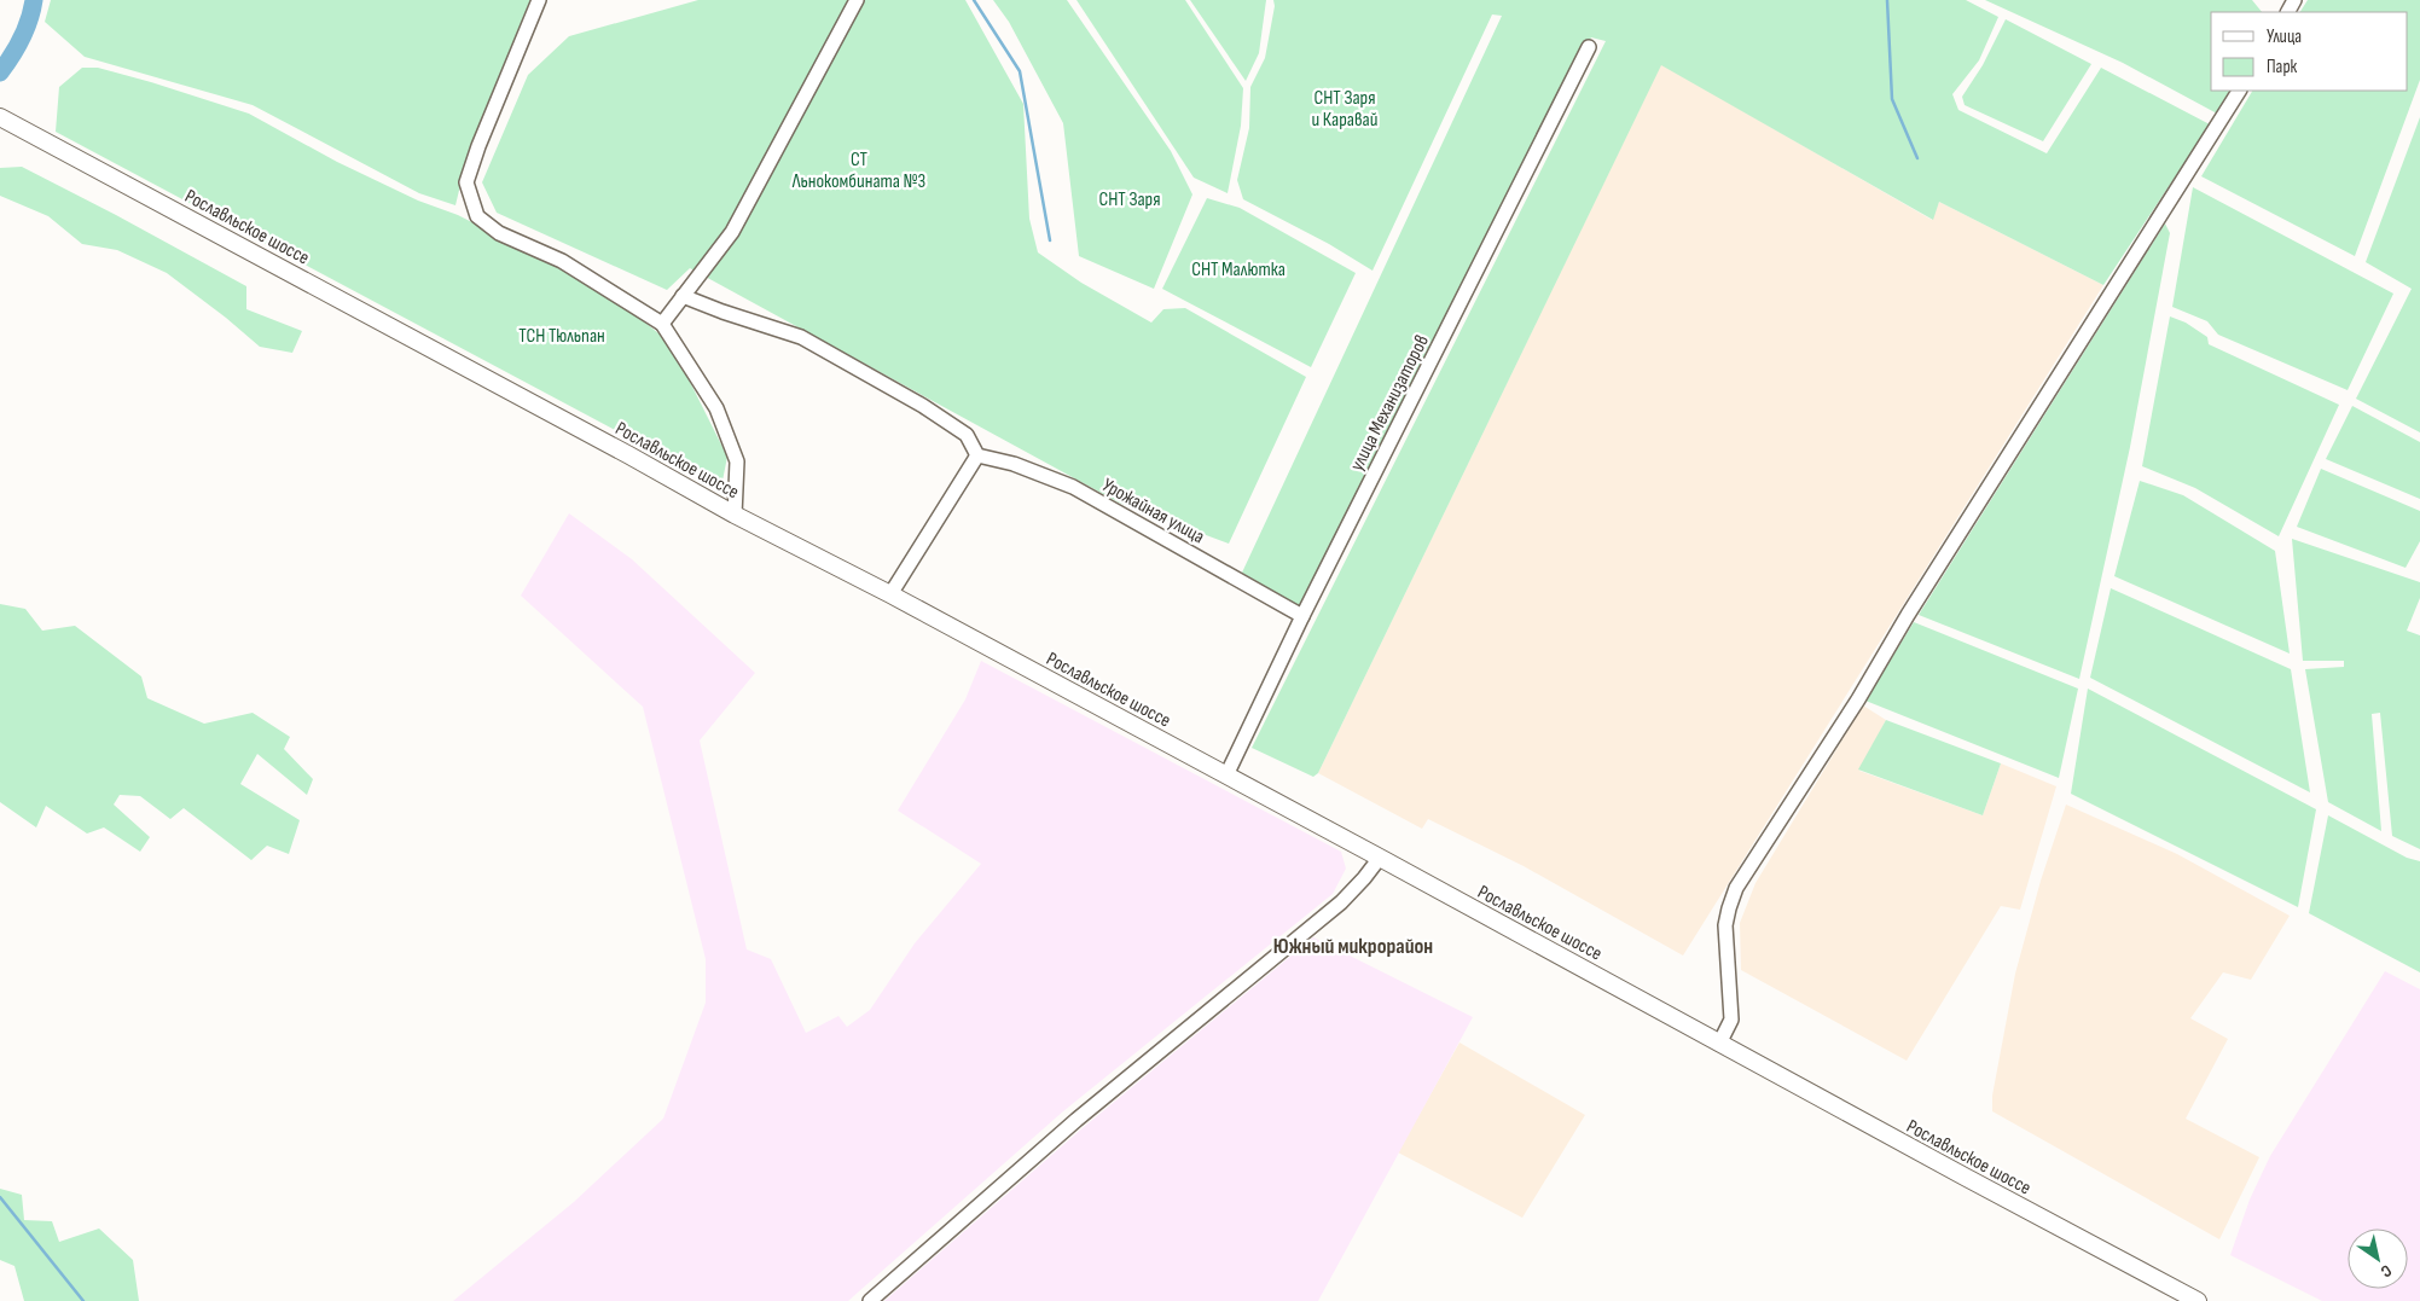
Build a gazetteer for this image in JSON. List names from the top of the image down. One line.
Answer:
{"streets":{"main road":["Рославльское шоссе"],"street":["улица Механизаторов","Урожайная улица"]},"crossings":[["Рославльское шоссе","улица Механизаторов"],["улица Механизаторов","Урожайная улица"]],"districts":["Южный микрорайон"],"parks":["СНТ Заря и Каравай","СТ Льнокомбината №3","СНТ Заря","СНТ Малютка","ТСН Тюльпан"],"legend":["Улица","Парк"],"north":"bottom right"}
